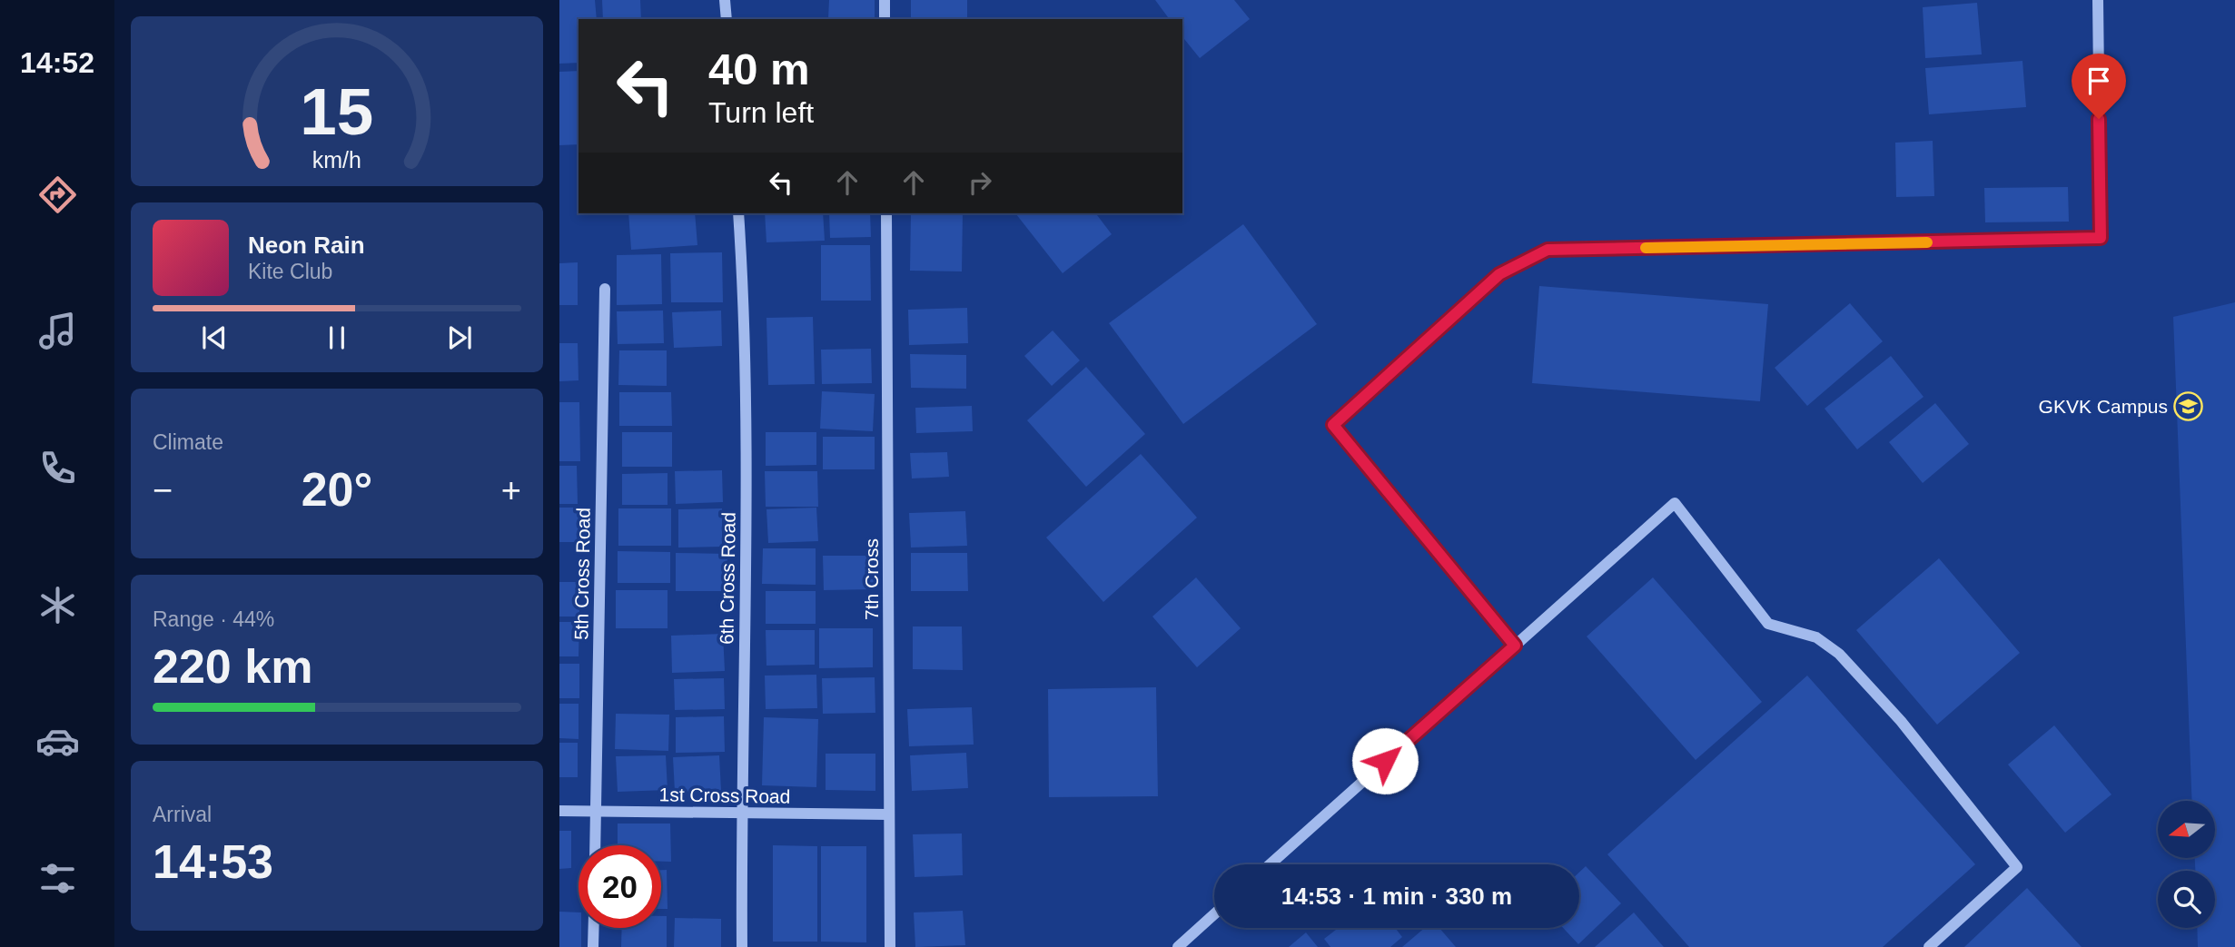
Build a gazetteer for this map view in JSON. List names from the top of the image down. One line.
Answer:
{"streets":{"street":["5th Cross Road","6th Cross Road","7th Cross","1st Cross Road"]},"crossings":[["5th Cross Road","1st Cross Road"],["6th Cross Road","1st Cross Road"],["7th Cross","1st Cross Road"]],"places":{"school or university":["GKVK Campus"]},"north":"left","page":{"tabs":"14:52","turn":["40 m","Turn left"],"song":["Neon Rain","Kite Club"],"tile":["Climate",["Range · 44%","220 km"],["Arrival","14:53"]],"heat":["−","20°","+"],"limit":"20","trip":"14:53 · 1 min · 330 m","gauge":["15","km/h"]}}
